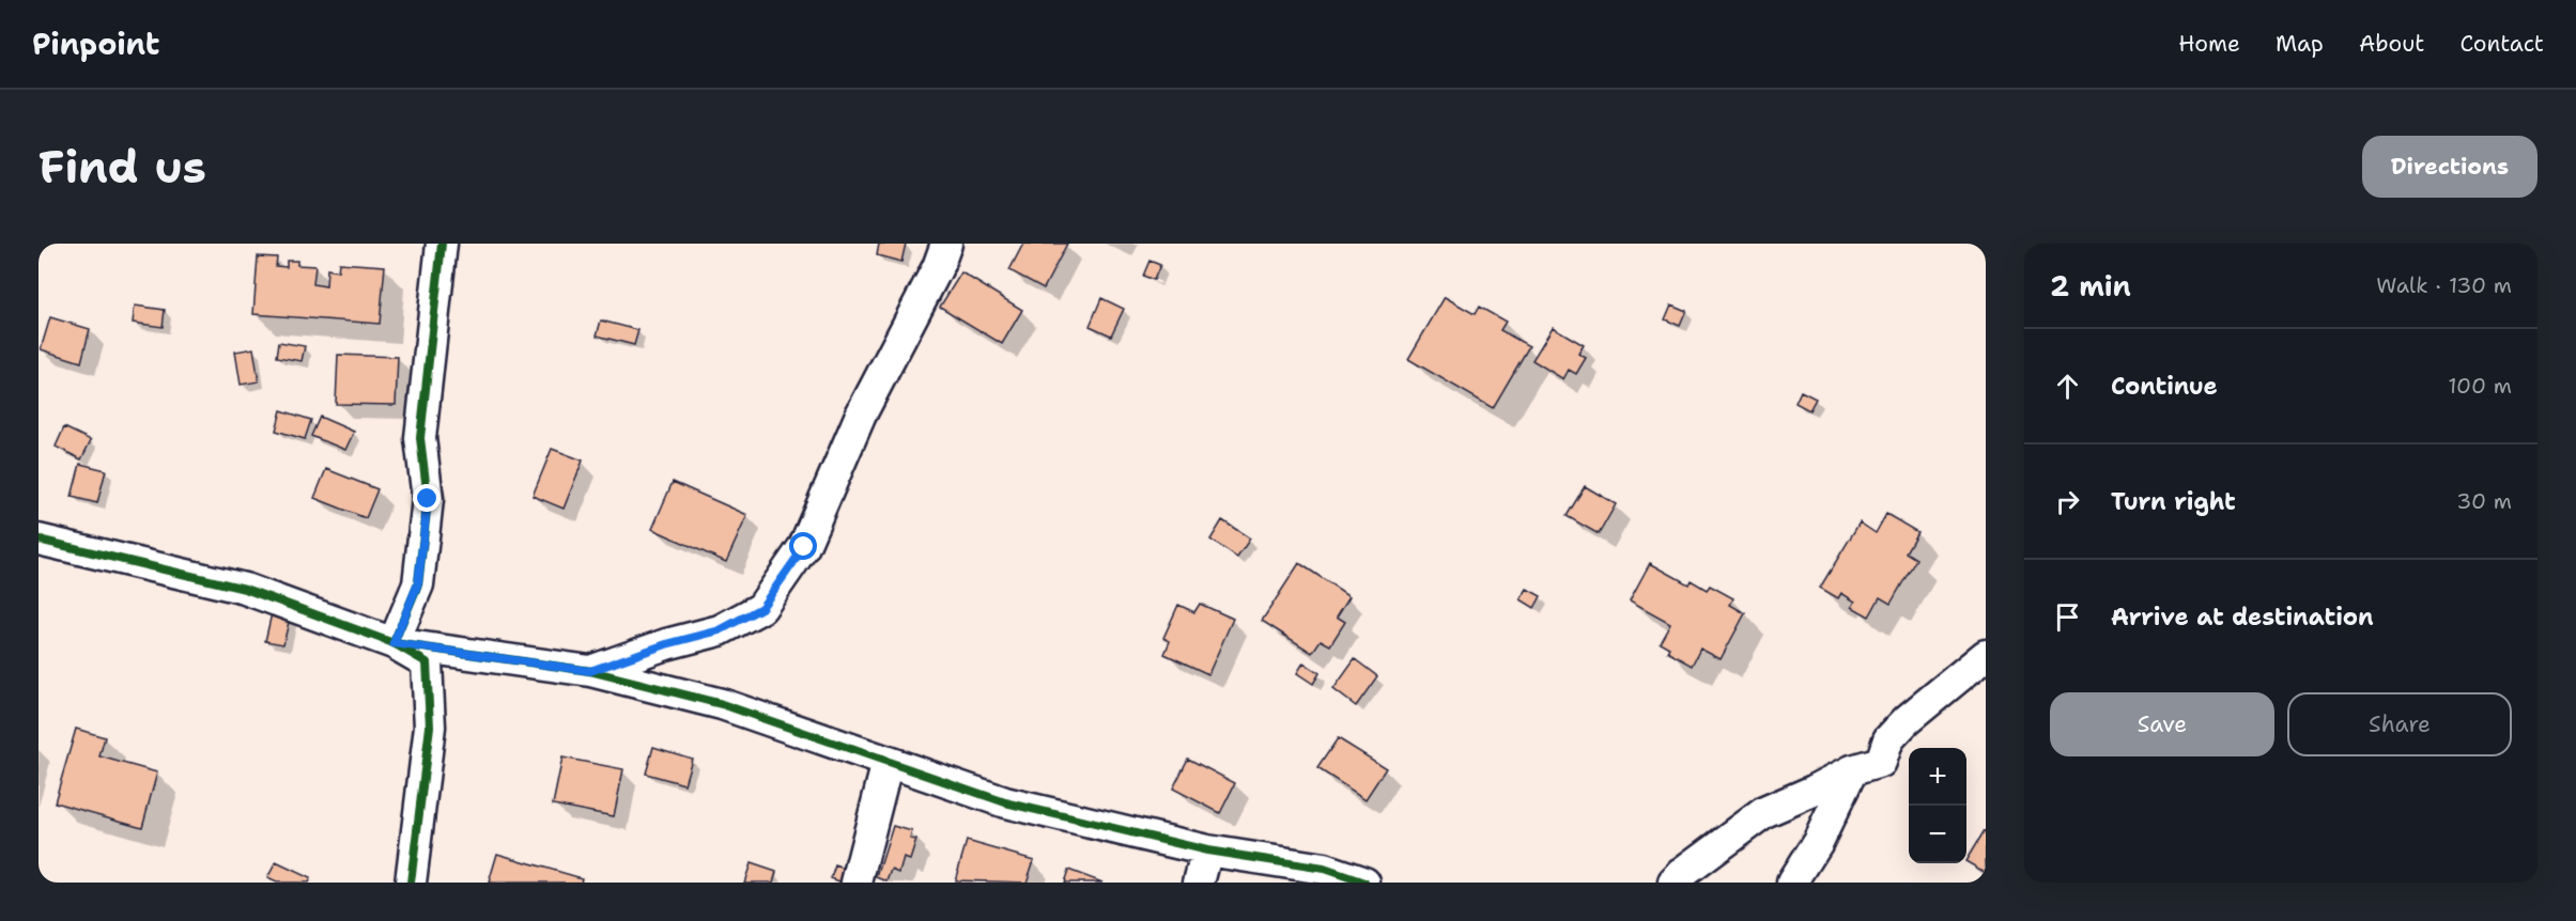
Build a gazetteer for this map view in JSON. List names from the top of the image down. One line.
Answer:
{"page":{"header":"Pinpoint","nav":["Home","Map","About","Contact"],"buttons":["Directions",["Save","Share"]],"title":"Find us","heading":["2 min","Walk · 130 m"],"list":[["Continue","100 m"],["Turn right","30 m"],"Arrive at destination"],"map_buttons":["+","−"]}}
